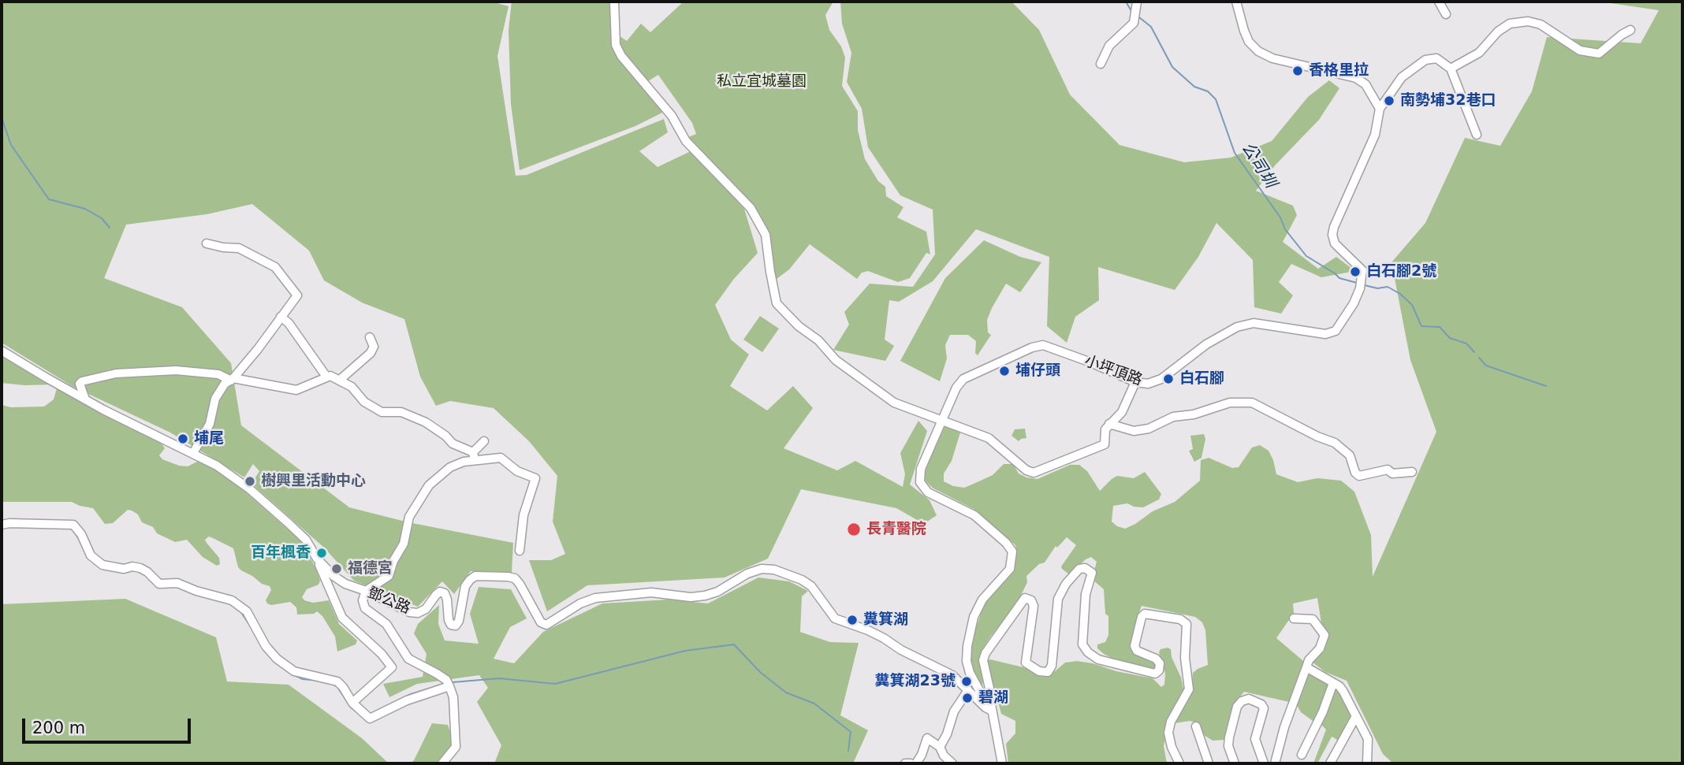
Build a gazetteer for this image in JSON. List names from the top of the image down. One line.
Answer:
{"streets":{"street":["小坪頂路","鄧公路"]},"crossings":[["小坪頂路","鄧公路"]],"water":["公司圳"],"parks":["私立宜城墓園"],"places":["香格里拉","南勢埔32巷口","白石腳2號","埔仔頭","白石腳","埔尾","樹興里活動中心","長青醫院","百年楓香","福德宮","糞箕湖","糞箕湖23號","碧湖"],"scale_bar":"200 m"}
